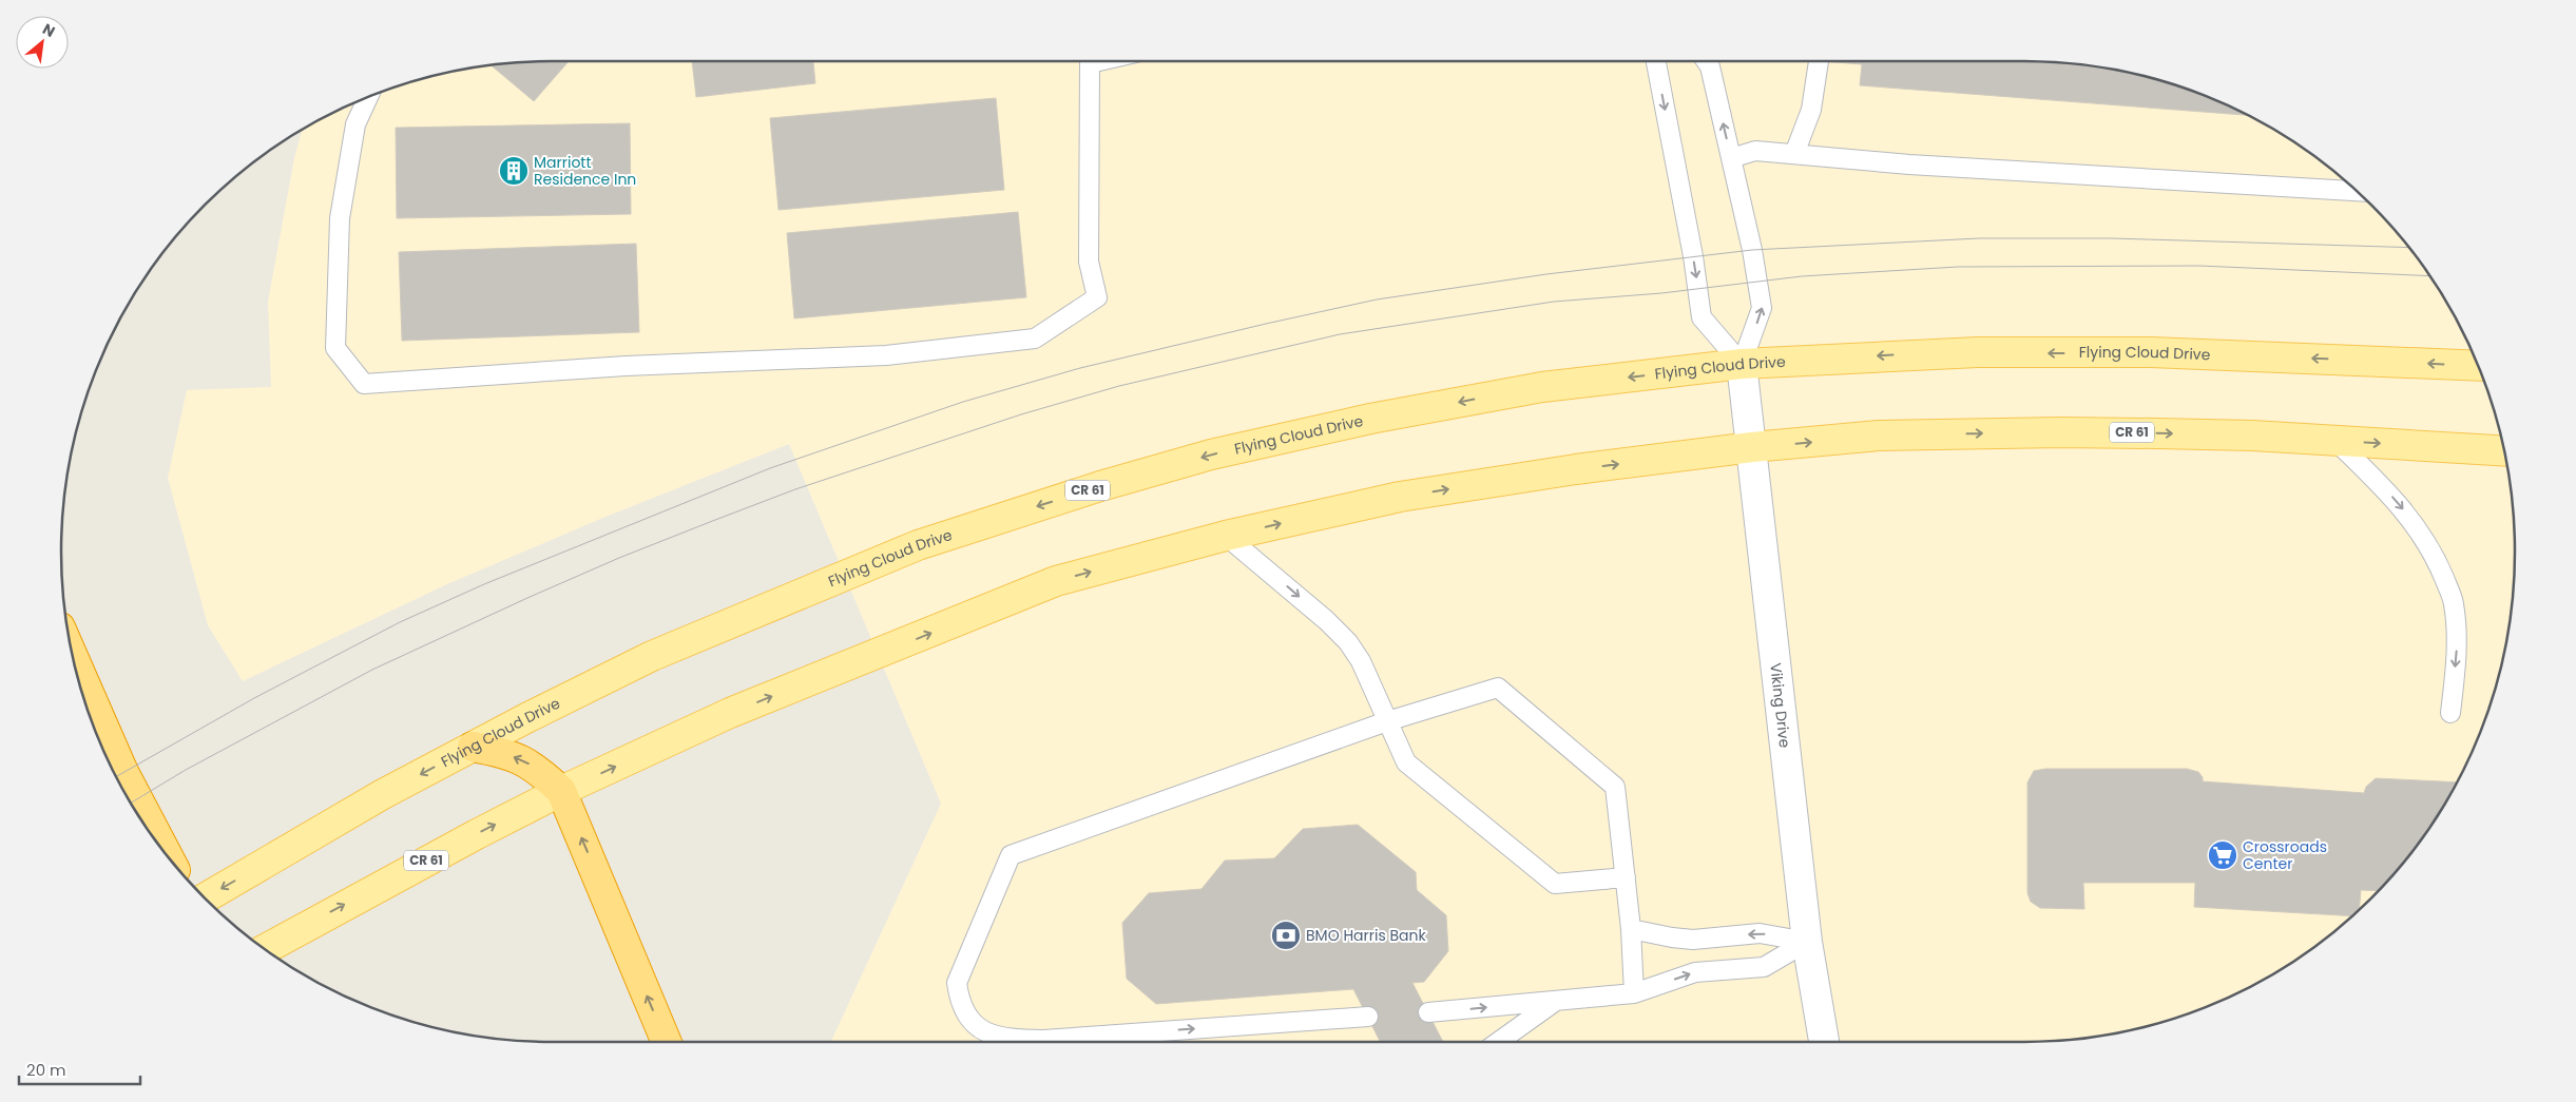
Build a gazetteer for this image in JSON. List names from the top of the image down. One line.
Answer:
{"streets":{"main road":["Flying Cloud Drive","CR 61"],"street":["Viking Drive"]},"crossings":[["Flying Cloud Drive","Viking Drive"],["CR 61","Viking Drive"]],"places":{"building":["Marriott Residence Inn"],"supermarket":["Crossroads Center"],"bank":["BMO Harris Bank"]},"scale_bar":"20 m","north":"top right"}
